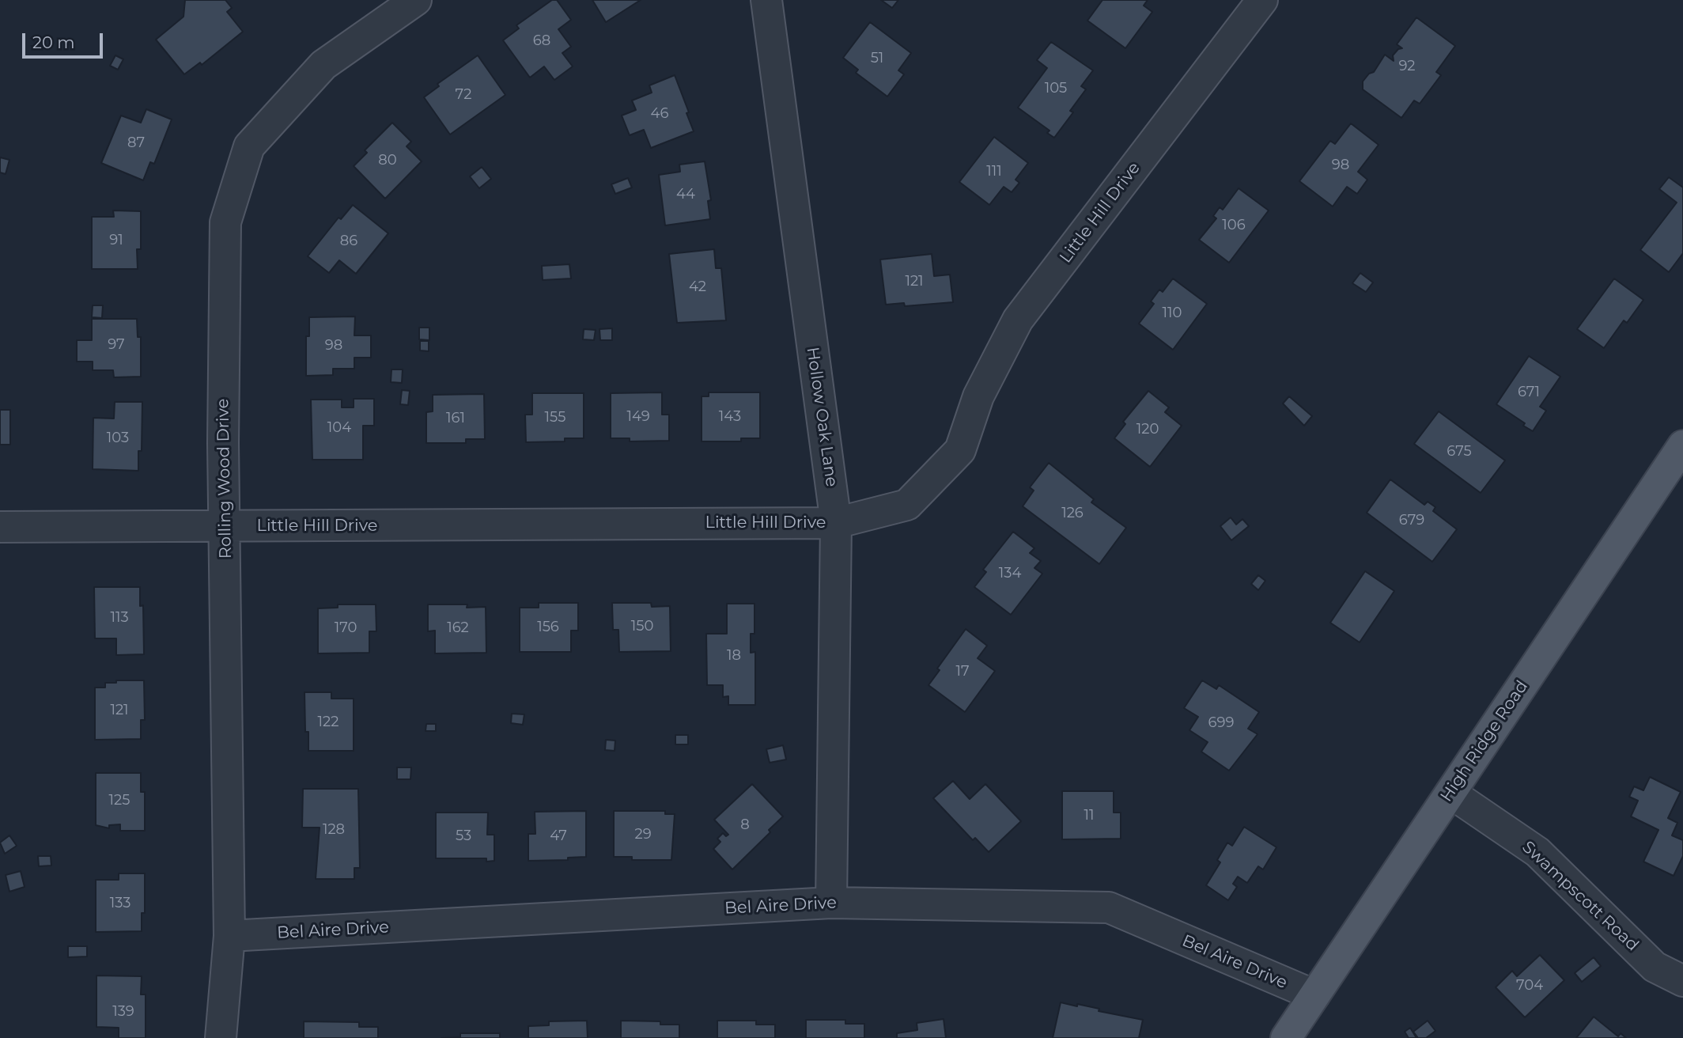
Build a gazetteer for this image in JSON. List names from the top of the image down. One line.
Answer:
{"streets":{"main road":["High Ridge Road"],"street":["Little Hill Drive","Hollow Oak Lane","Rolling Wood Drive","Swampscott Road","Bel Aire Drive"]},"crossings":[["Little Hill Drive","Hollow Oak Lane"],["Little Hill Drive","Rolling Wood Drive"],["Hollow Oak Lane","Bel Aire Drive"],["Rolling Wood Drive","Bel Aire Drive"],["High Ridge Road","Swampscott Road"],["High Ridge Road","Bel Aire Drive"]],"house_numbers":["68","51","92","105","72","46","87","80","98","111","44","106","91","86","121","42","110","97","98","671","149","143","155","161","104","120","103","675","126","679","134","113","150","156","170","162","18","17","121","122","699","125","11","8","128","29","53","47","133","704","139"],"scale_bar":"20 m"}
